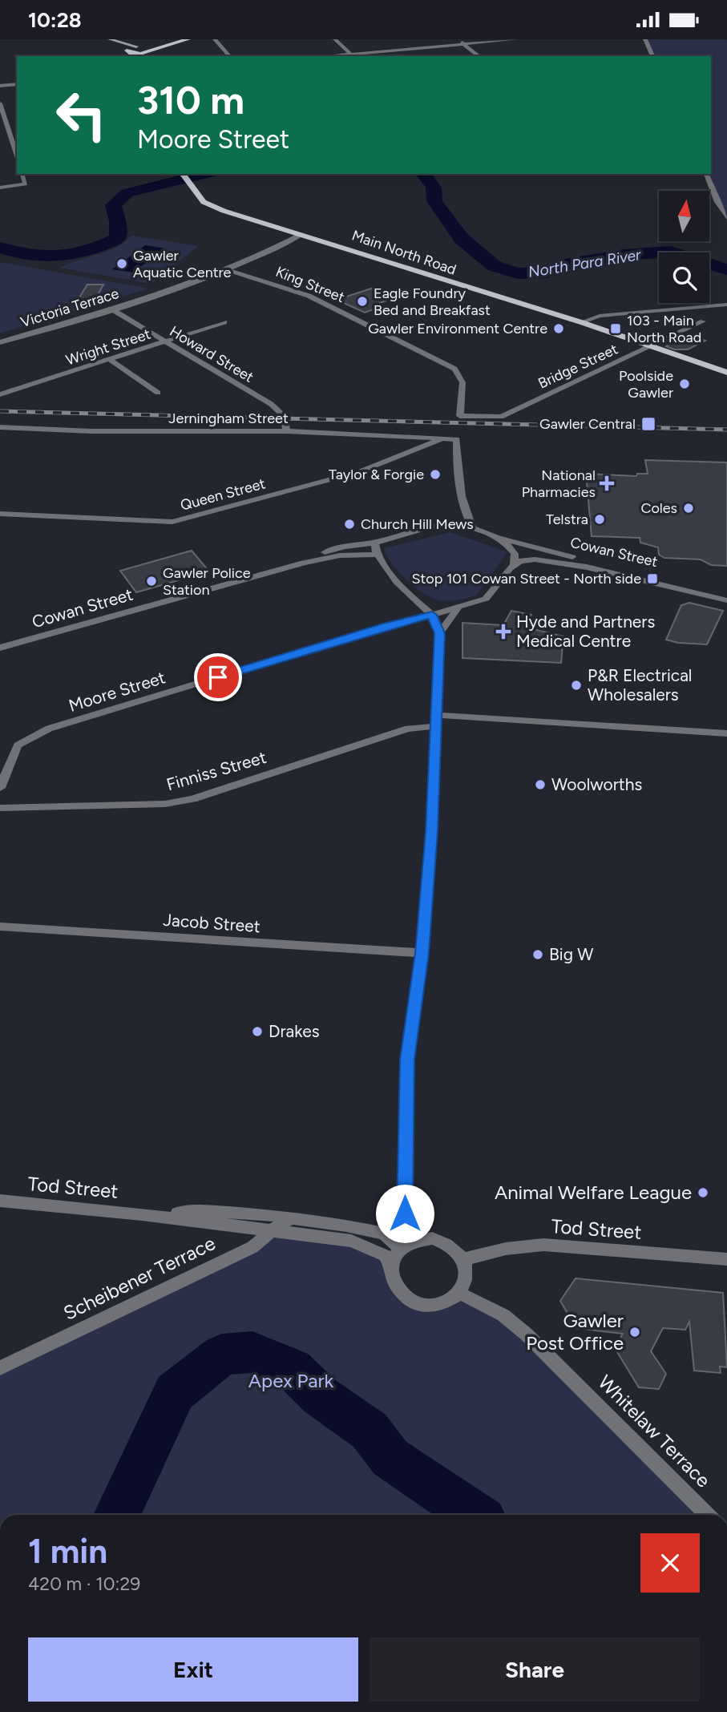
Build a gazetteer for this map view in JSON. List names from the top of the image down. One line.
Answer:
{"streets":{"main road":["Main North Road"],"street":["King Street","Victoria Terrace","Wright Street","Howard Street","Bridge Street","Jerningham Street","Queen Street","Cowan Street","Moore Street","Finniss Street","Jacob Street","Tod Street","Scheibener Terrace","Whitelaw Terrace"]},"crossings":[["Main North Road","Victoria Terrace"],["Main North Road","Bridge Street"],["King Street","Victoria Terrace"],["King Street","Bridge Street"],["Victoria Terrace","Howard Street"],["Wright Street","Howard Street"],["Howard Street","Jerningham Street"],["Jerningham Street","Queen Street"],["Jerningham Street","Cowan Street"],["Cowan Street","Moore Street"],["Tod Street","Scheibener Terrace"],["Tod Street","Whitelaw Terrace"]],"water":["North Para River"],"parks":["Apex Park"],"places":{"other":["Gawler Aquatic Centre","Eagle Foundry Bed and Breakfast","Gawler Environment Centre","Poolside Gawler","Taylor & Forgie","Coles","Telstra","Church Hill Mews","Gawler Police Station","P&R Electrical Wholesalers","Woolworths","Big W","Drakes","Animal Welfare League","Gawler Post Office"],"transit":["103 - Main North Road","Gawler Central","Stop 101 Cowan Street - North side"],"health":["National Pharmacies","Hyde and Partners Medical Centre"]},"north":"top","page":{"status":"10:28","turn":["310 m","Moore Street"],"heading":["1 min","420 m · 10:29"],"buttons":["Exit","Share"]}}
